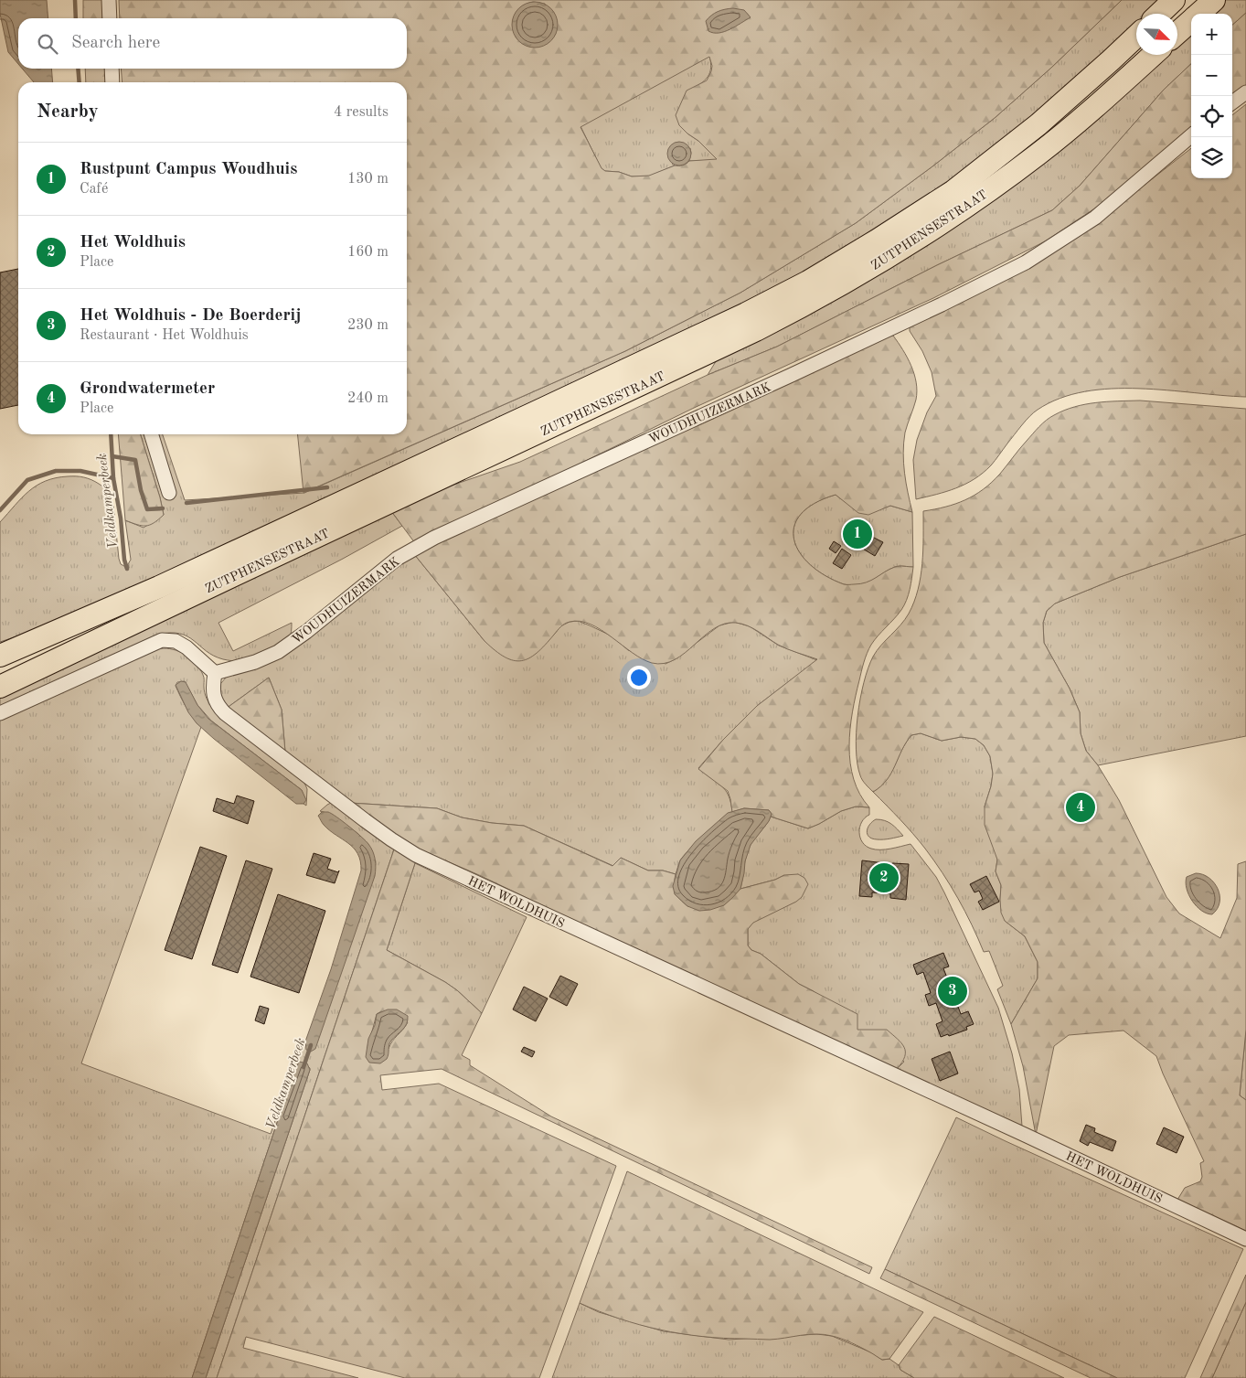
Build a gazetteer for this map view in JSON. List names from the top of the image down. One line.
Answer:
{"streets":{"main road":["ZUTPHENSESTRAAT"],"street":["WOUDHUIZERMARK","HET WOLDHUIS"]},"crossings":[["WOUDHUIZERMARK","HET WOLDHUIS"]],"water":["Veldkamperbeek"],"north":"bottom right","page":{"map_buttons":["+","−"],"search":"Search here","heading":["Nearby","4 results"],"list":[{"mark":"1","name":"Rustpunt Campus Woudhuis","note":"Café","value":"130 m"},{"mark":"2","name":"Het Woldhuis","note":"Place","value":"160 m"},{"mark":"3","name":"Het Woldhuis - De Boerderij","note":"Restaurant · Het Woldhuis","value":"230 m"},{"mark":"4","name":"Grondwatermeter","note":"Place","value":"240 m"}],"pins":["1","4","2","3"]}}
